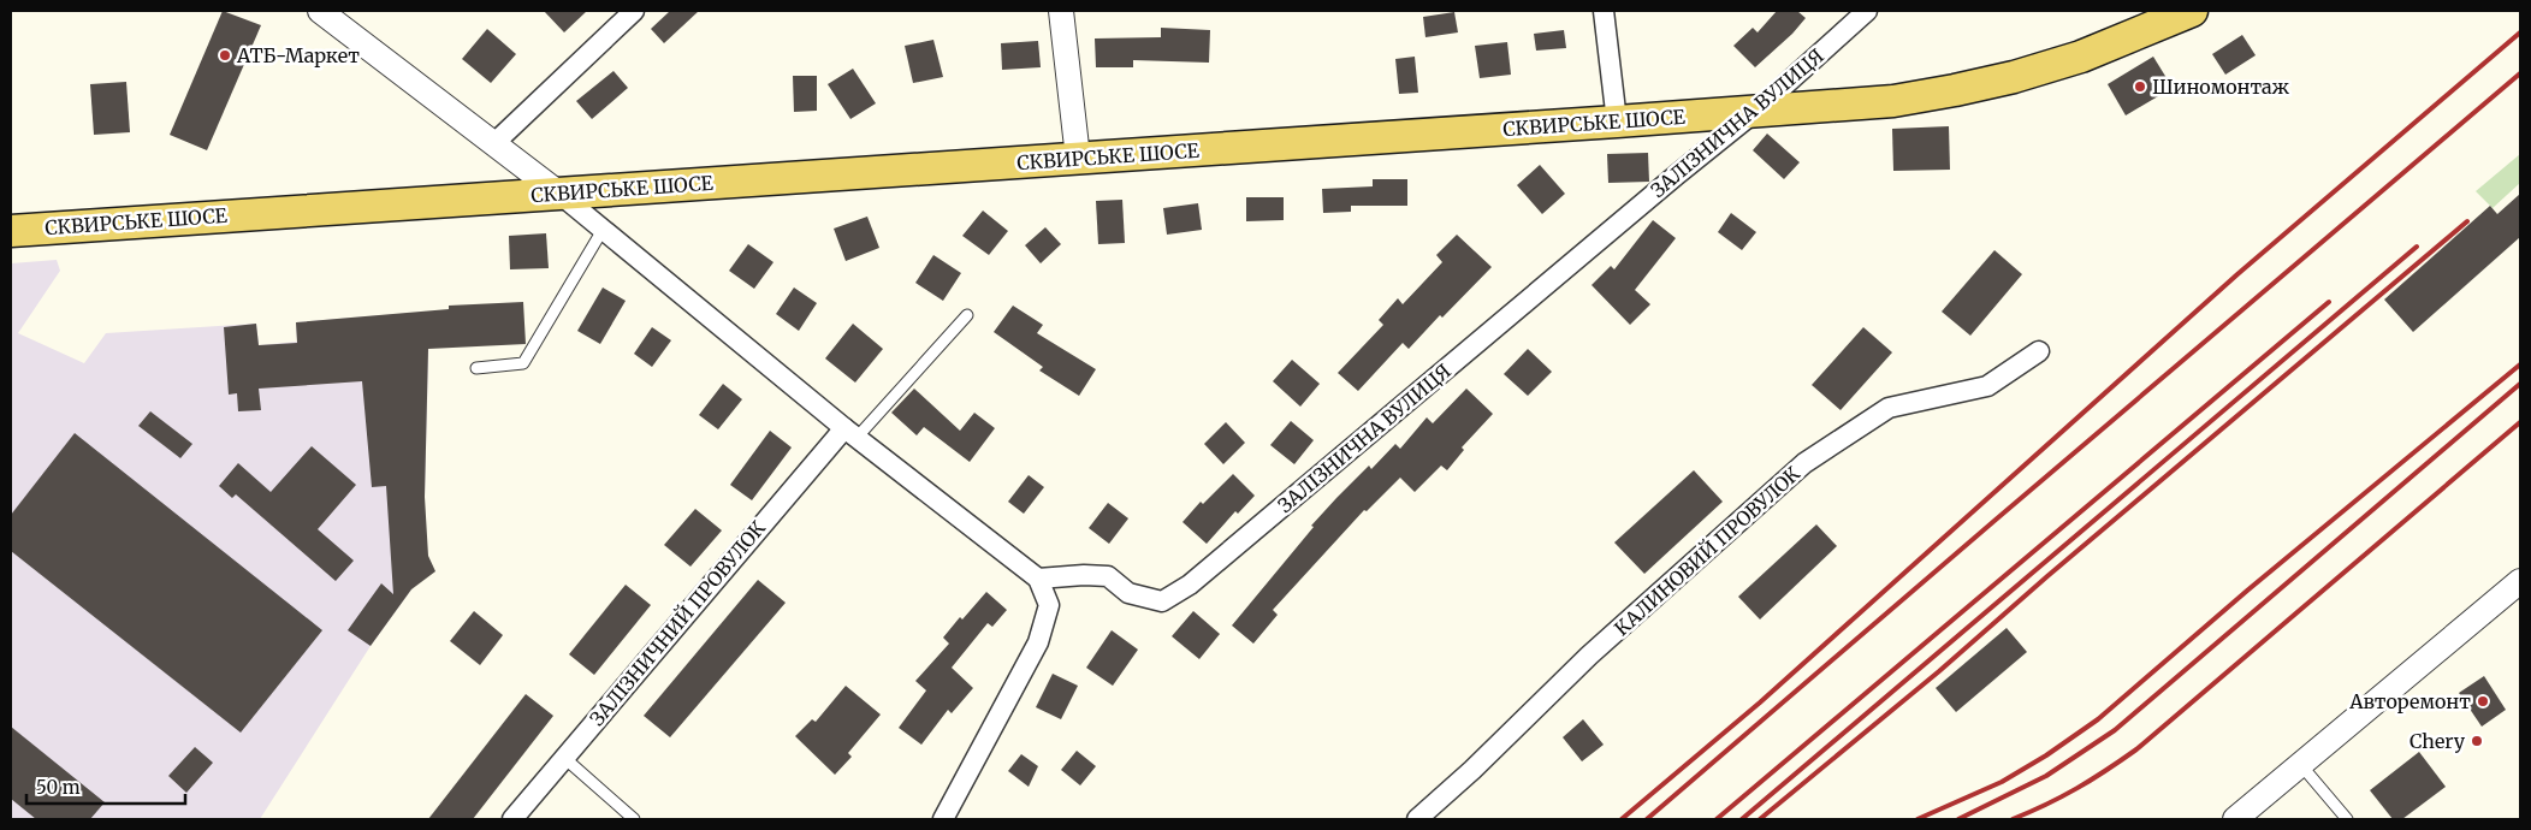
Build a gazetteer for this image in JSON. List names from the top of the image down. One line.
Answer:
{"streets":{"main road":["СКВИРСЬКЕ ШОСЕ"],"street":["ЗАЛІЗНИЧНА ВУЛИЦЯ","КАЛИНОВИЙ ПРОВУЛОК","ЗАЛІЗНИЧНИЙ ПРОВУЛОК"]},"crossings":[["СКВИРСЬКЕ ШОСЕ","ЗАЛІЗНИЧНА ВУЛИЦЯ"]],"places":["АТБ-Маркет","Шиномонтаж","Авторемонт","Chery"],"scale_bar":"50 m"}
